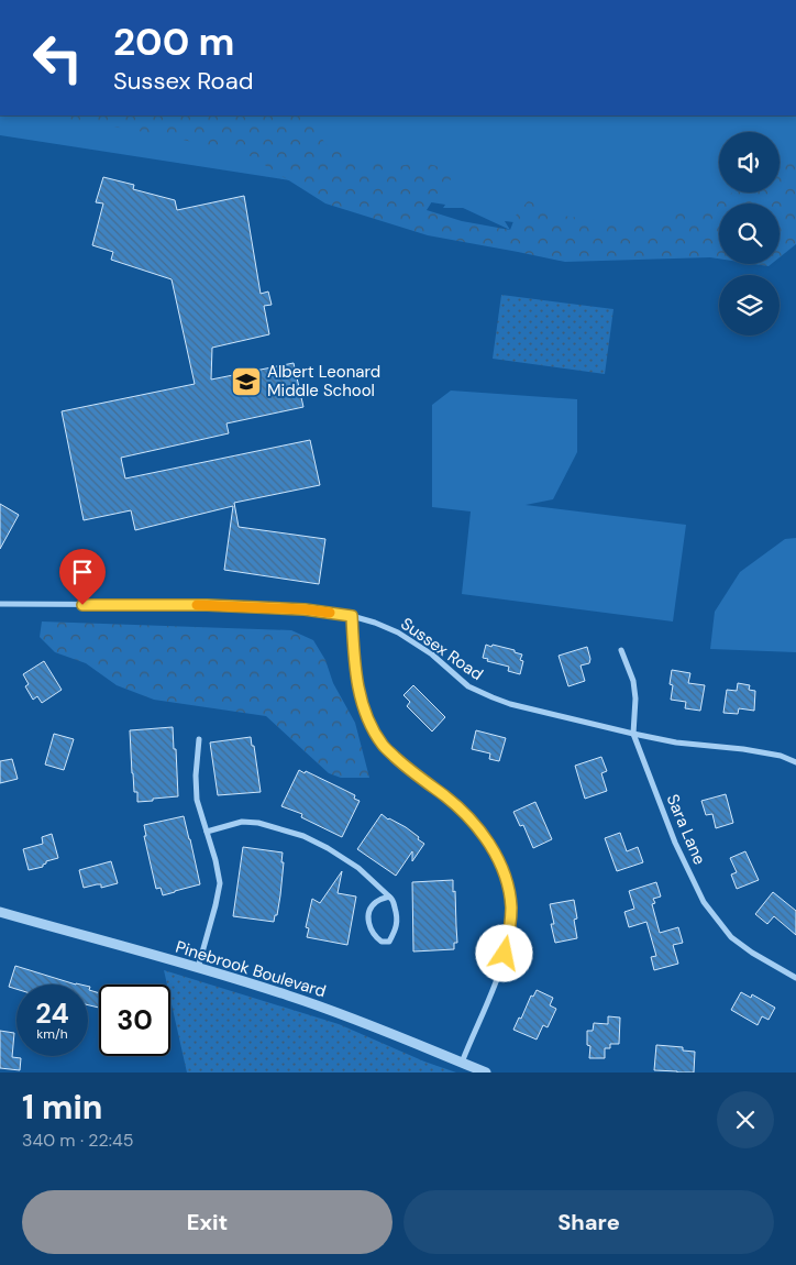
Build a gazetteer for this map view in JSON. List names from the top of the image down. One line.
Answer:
{"streets":{"street":["Sussex Road","Sara Lane","Pinebrook Boulevard"]},"crossings":[["Sussex Road","Sara Lane"]],"places":{"school or university":["Albert Leonard Middle School"]},"page":{"turn":["200 m","Sussex Road"],"speed":"24 km/h","limit":"30","heading":["1 min","340 m · 22:45"],"buttons":["Exit","Share"]}}
